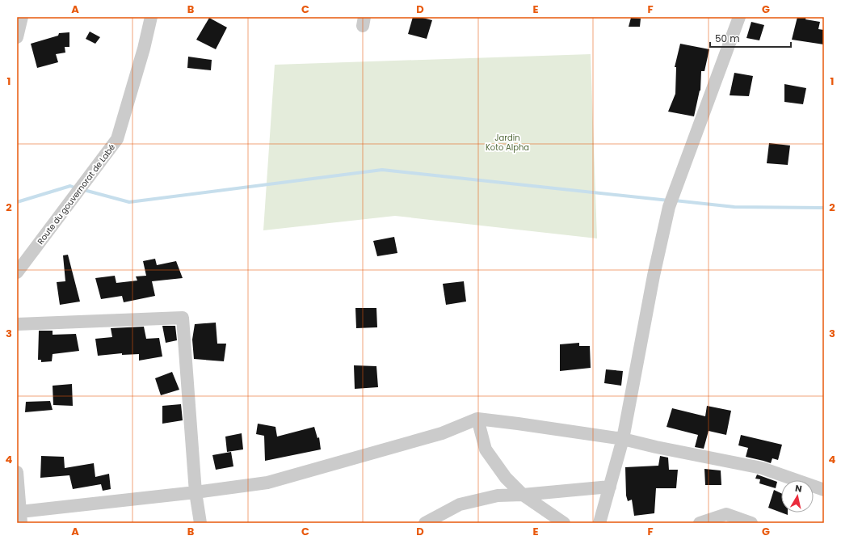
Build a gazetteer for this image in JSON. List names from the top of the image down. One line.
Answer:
{"streets":{"street":["Route du gouvernorat de Labé"]},"parks":["Jardin Koto Alpha"],"scale_bar":"50 m","north":"top","grid":{"columns":["A","B","C","D","E","F","G"],"rows":["1","2","3","4"]}}
